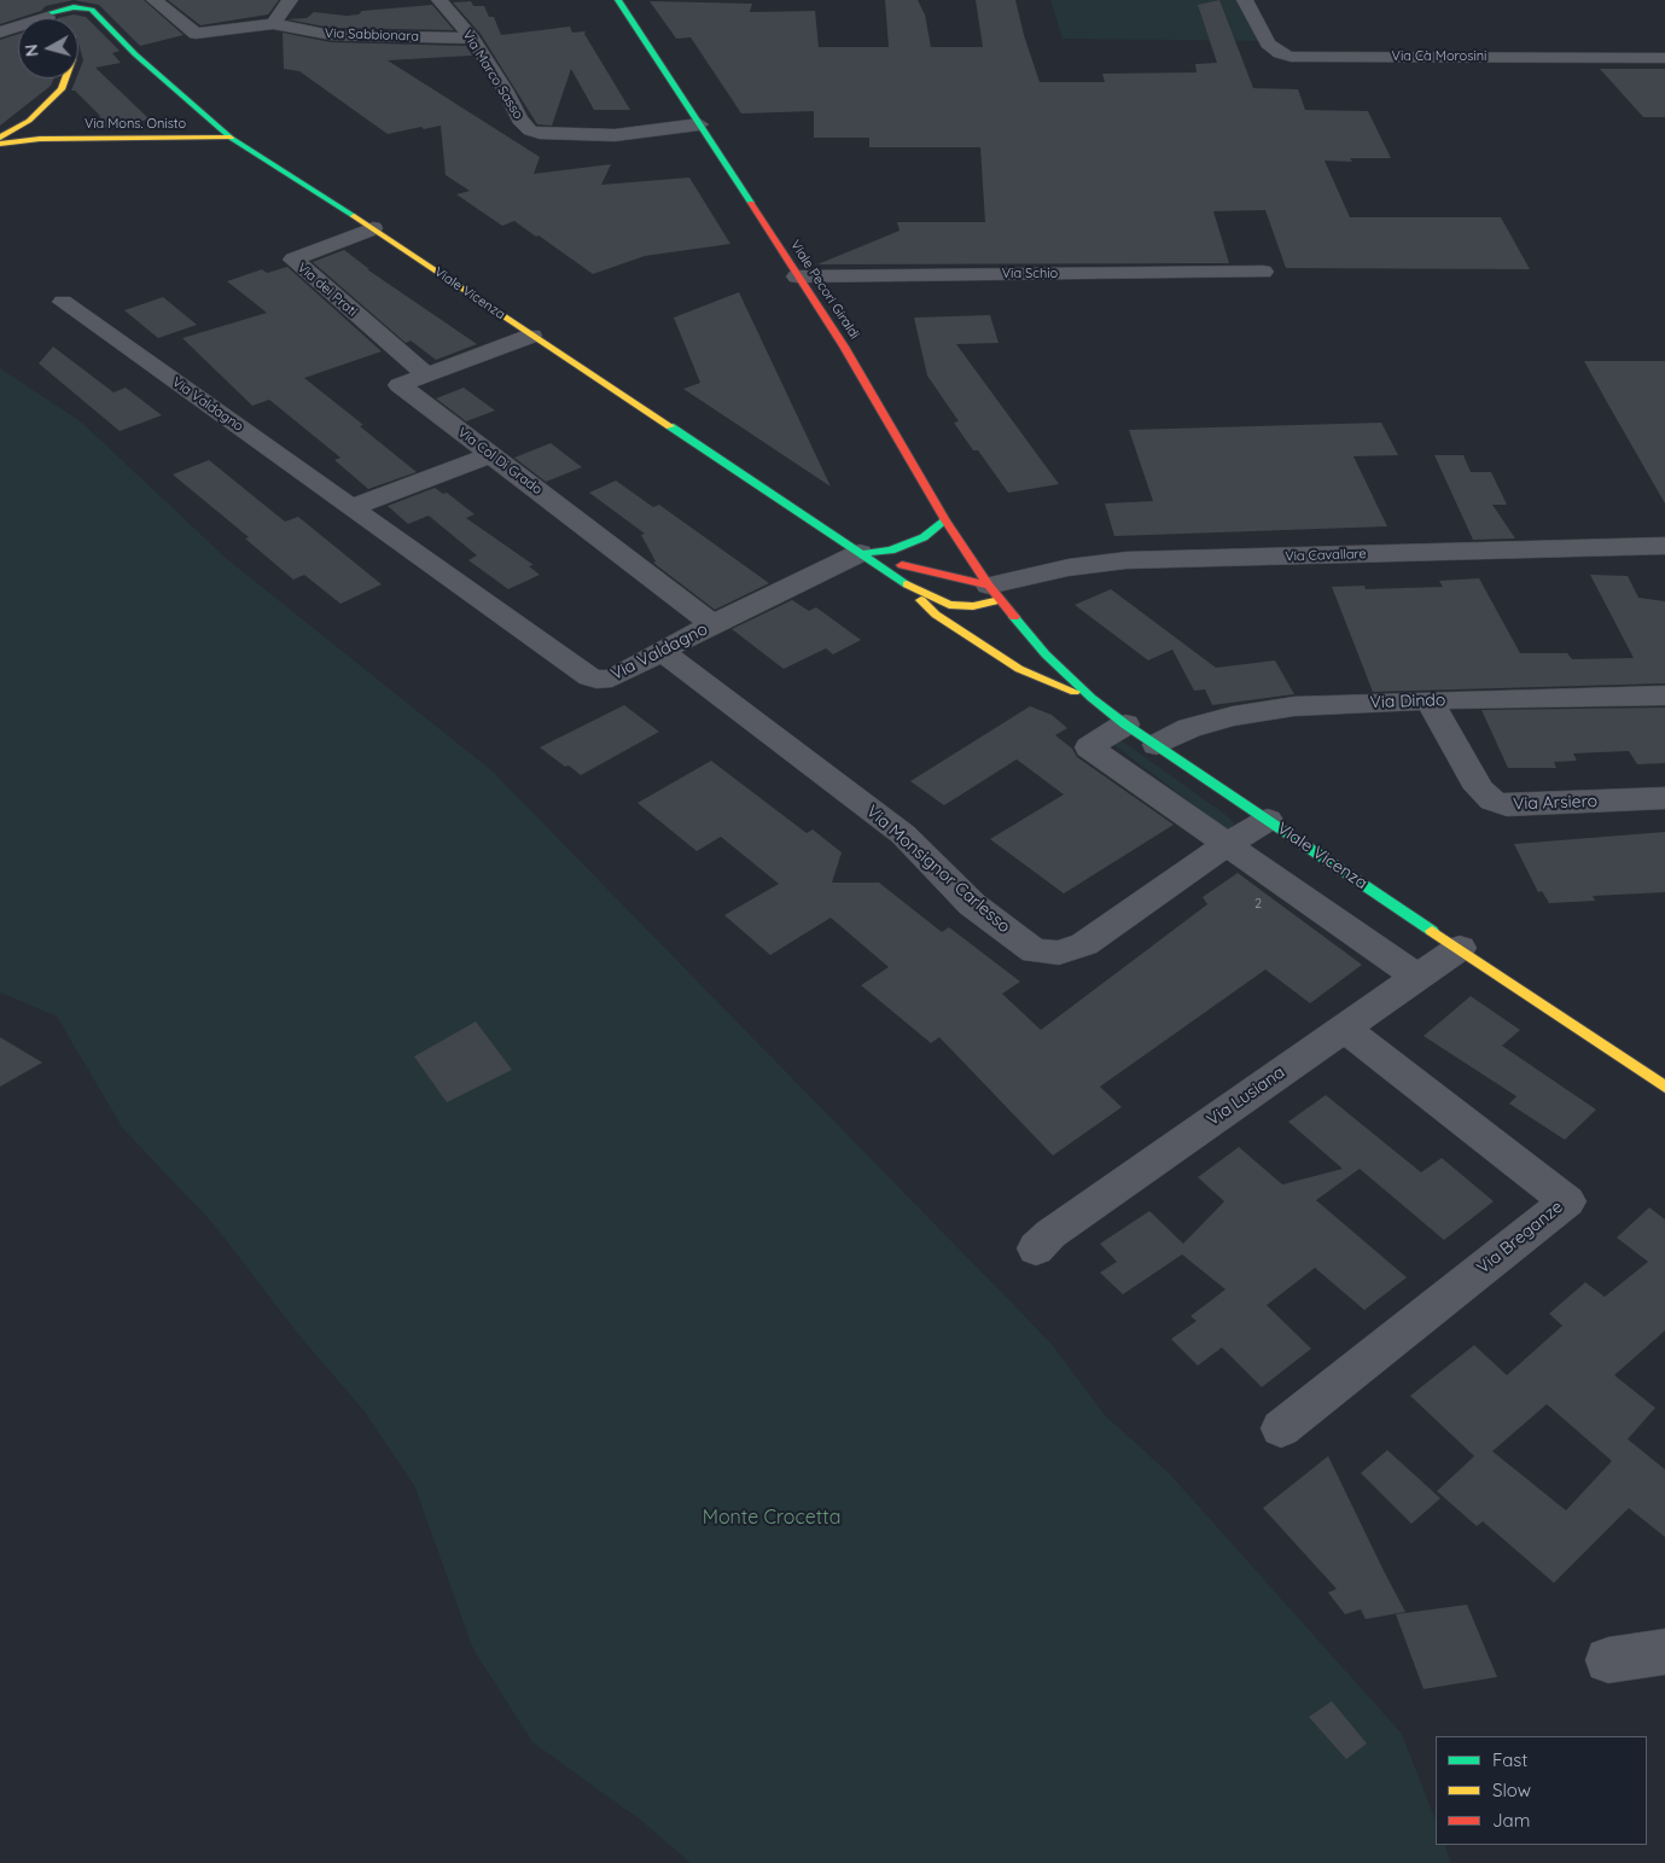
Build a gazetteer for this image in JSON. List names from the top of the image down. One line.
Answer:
{"streets":{"street":["Via Sabbionara","Via Cà Morosini","Via Marco Sasso","Via Mons. Onisto","Via Schio","Via dei Prati","Viale Pecori Giraldi","Viale Vicenza","Via Valdagno","Via Col Di Grado","Via Cavallare","Via Dindo","Via Arsiero","Via Monsignor Carlesso","Via Lusiana","Via Breganze"]},"crossings":[["Via Sabbionara","Via Marco Sasso"],["Via Marco Sasso","Viale Pecori Giraldi"],["Via Mons. Onisto","Viale Vicenza"],["Via Schio","Viale Pecori Giraldi"],["Via dei Prati","Viale Vicenza"],["Via dei Prati","Via Col Di Grado"],["Viale Pecori Giraldi","Viale Vicenza"],["Viale Pecori Giraldi","Via Cavallare"],["Viale Vicenza","Via Valdagno"],["Viale Vicenza","Via Col Di Grado"],["Viale Vicenza","Via Cavallare"],["Viale Vicenza","Via Dindo"],["Viale Vicenza","Via Monsignor Carlesso"],["Viale Vicenza","Via Lusiana"],["Via Valdagno","Via Col Di Grado"],["Via Valdagno","Via Monsignor Carlesso"],["Via Dindo","Via Arsiero"],["Via Lusiana","Via Breganze"]],"parks":["Monte Crocetta"],"house_numbers":["2"],"legend":["Fast","Slow","Jam"],"north":"left"}
